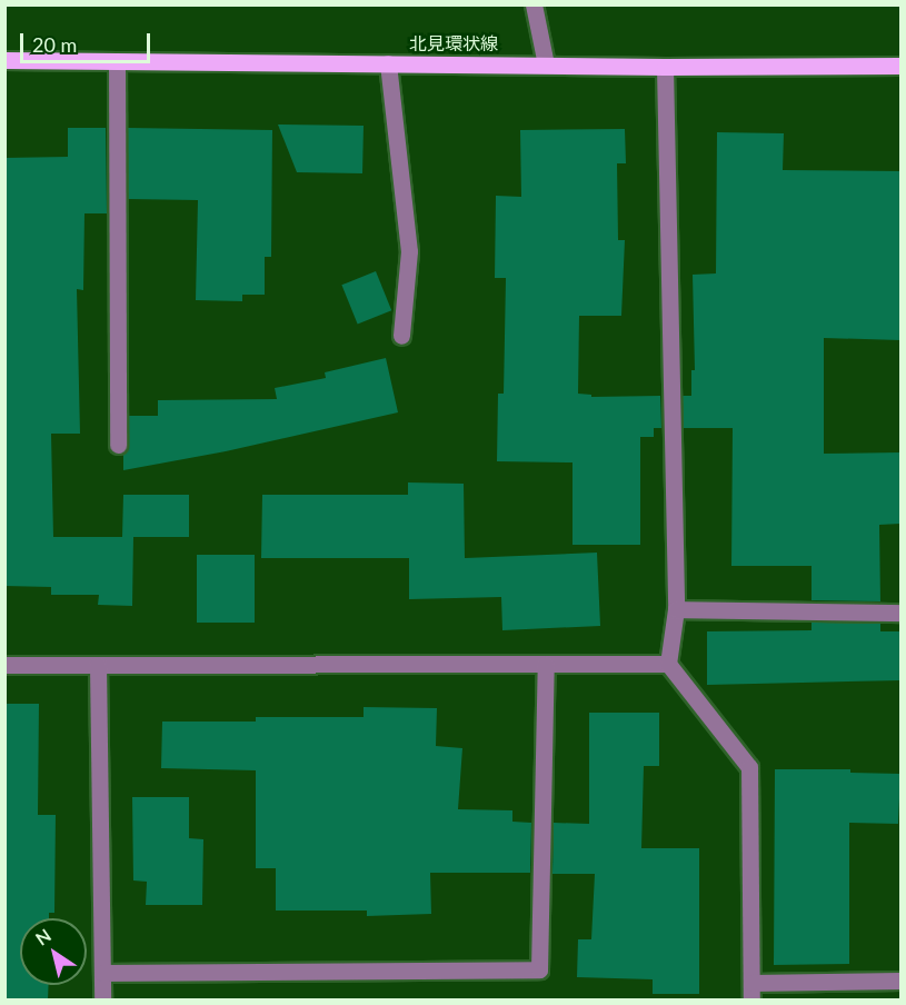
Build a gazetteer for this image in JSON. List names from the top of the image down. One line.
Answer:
{"streets":{"main road":["北見環状線"]},"scale_bar":"20 m","north":"top left"}
